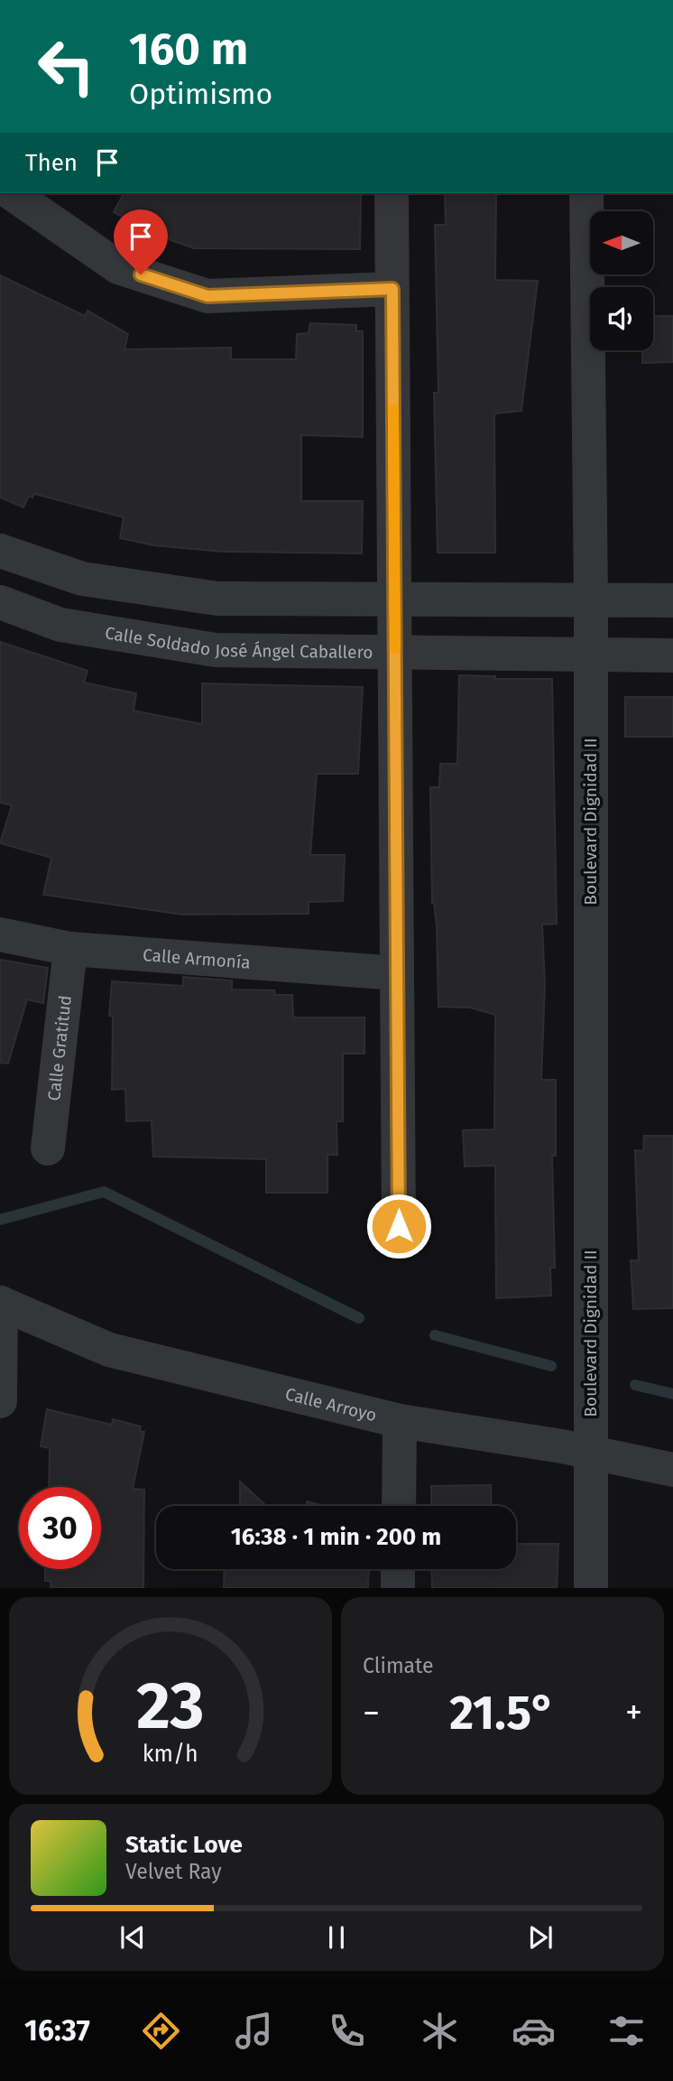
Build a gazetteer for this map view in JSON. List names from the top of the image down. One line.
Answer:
{"streets":{"street":["Calle Soldado José Ángel Caballero","Boulevard Dignidad II","Calle Armonía","Calle Gratitud","Calle Arroyo"]},"crossings":[["Calle Soldado José Ángel Caballero","Boulevard Dignidad II"],["Boulevard Dignidad II","Calle Arroyo"],["Calle Armonía","Calle Gratitud"]],"north":"left","page":{"turn":["160 m","Optimismo"],"then":"Then","limit":"30","trip":"16:38 · 1 min · 200 m","tile":"Climate","heat":["−","21.5°","+"],"song":["Static Love","Velvet Ray"],"tabs":"16:37","gauge":["23","km/h"]}}
